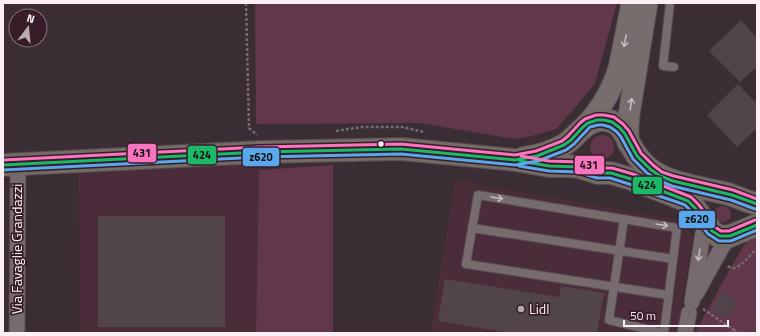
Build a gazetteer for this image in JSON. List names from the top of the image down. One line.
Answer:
{"streets":{"street":["Via Favaglie Grandazzi"]},"places":["Lidl"],"lines":["transit line 431","transit line 424","transit line z620"],"scale_bar":"50 m","north":"top"}
